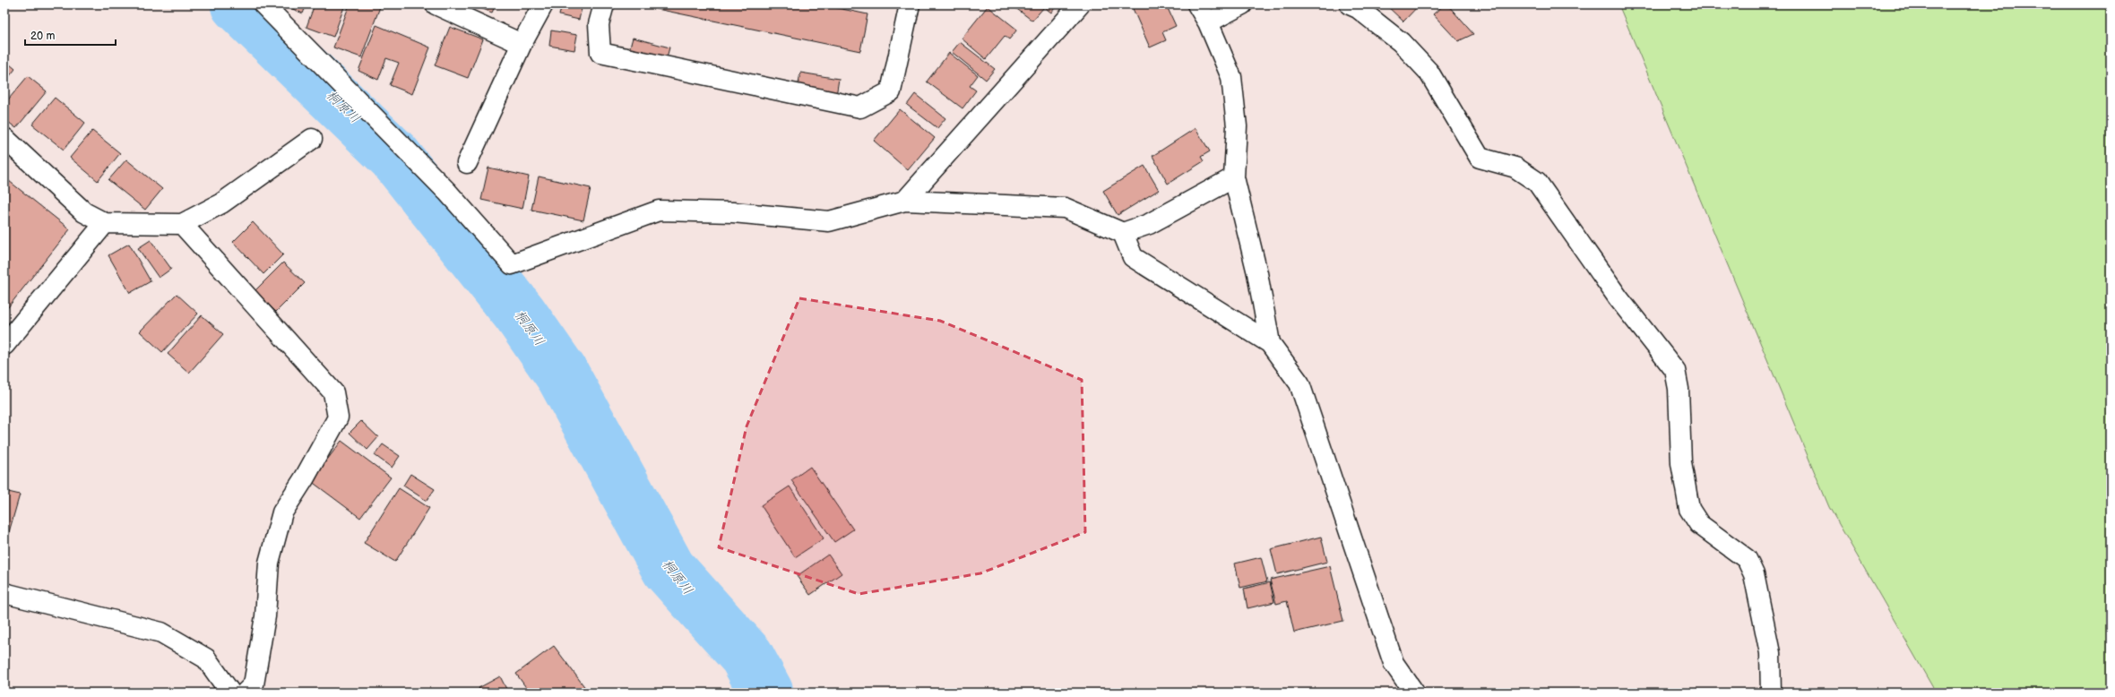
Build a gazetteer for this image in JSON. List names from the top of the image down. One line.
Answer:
{"water":["桐原川"],"scale_bar":"20 m"}
